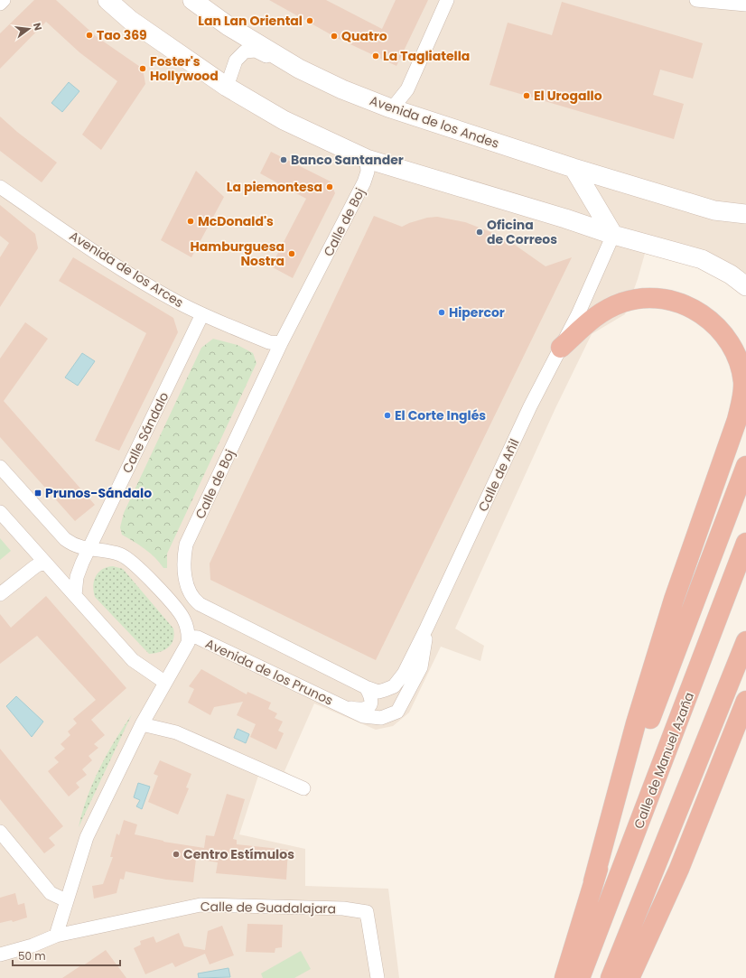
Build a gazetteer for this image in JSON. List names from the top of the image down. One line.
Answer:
{"streets":{"highway":["Calle de Manuel Azaña"],"main road":["Avenida de los Andes"],"street":["Calle de Boj","Avenida de los Arces","Calle Sándalo","Calle de Añil","Avenida de los Prunos","Calle de Guadalajara"]},"crossings":[["Calle de Boj","Avenida de los Arces"],["Calle de Boj","Calle de Añil"],["Avenida de los Arces","Calle Sándalo"],["Calle Sándalo","Avenida de los Prunos"],["Calle de Añil","Avenida de los Prunos"]],"places":{"other":["Lan Lan Oriental","Tao 369","Quatro","La Tagliatella","Foster's Hollywood","El Urogallo","Banco Santander","La piemontesa","McDonald's","Oficina de Correos","Hamburguesa Nostra","Hipercor","El Corte Inglés","Centro Estímulos"],"transit":["Prunos-Sándalo"]},"scale_bar":"50 m","north":"right"}
